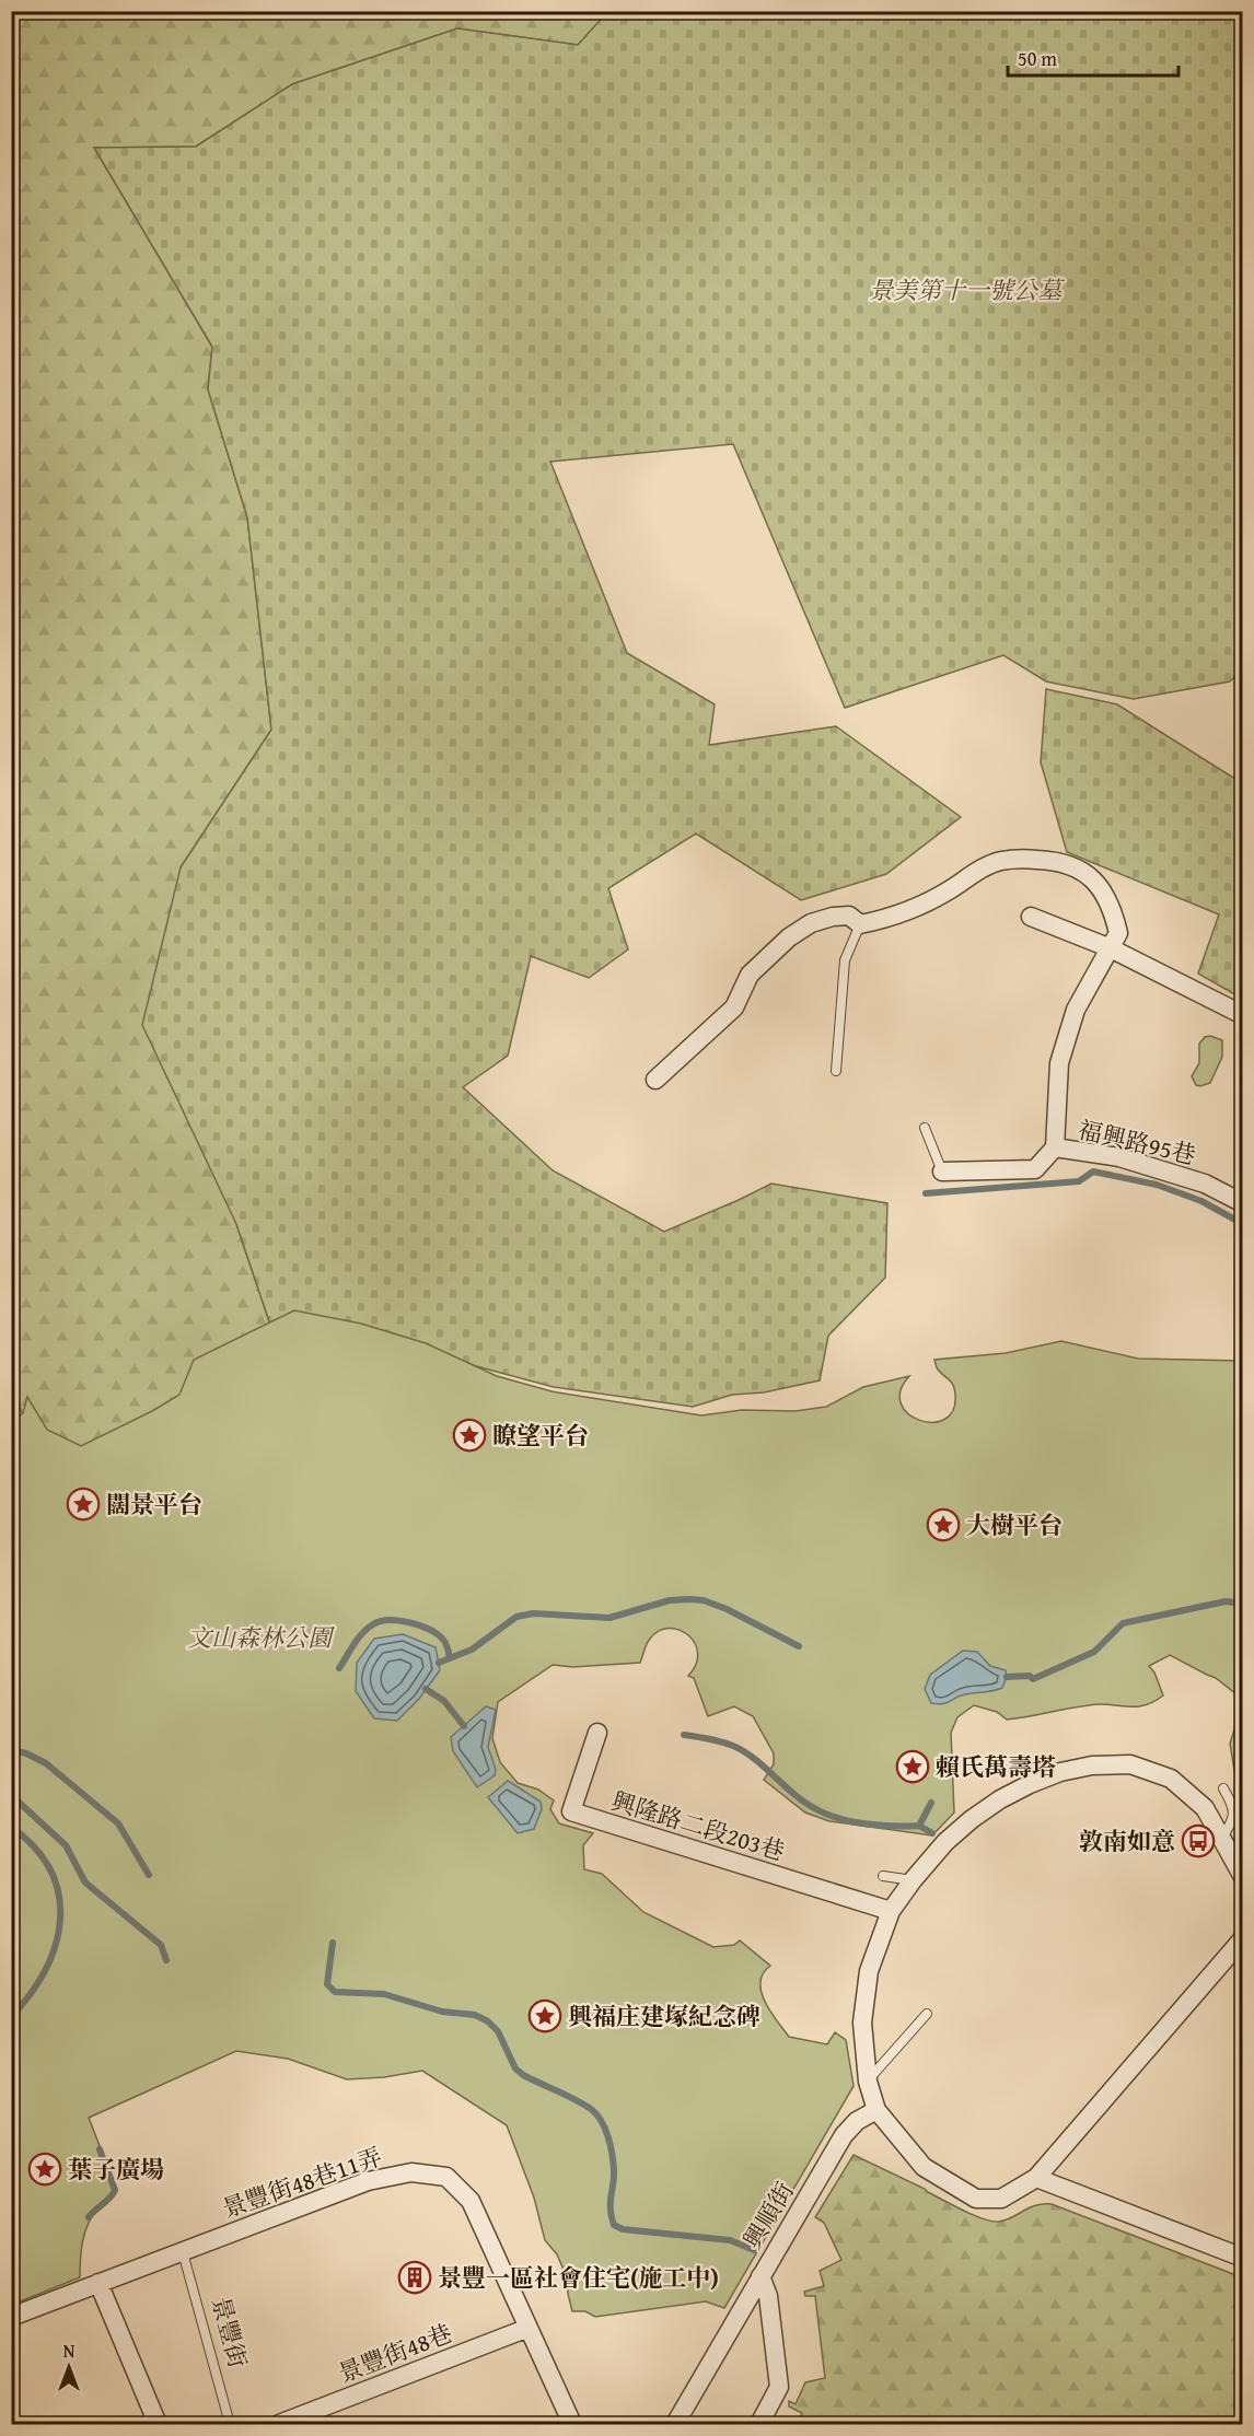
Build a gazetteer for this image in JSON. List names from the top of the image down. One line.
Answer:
{"streets":{"street":["福興路95巷","興隆路二段203巷","景豐街48巷11弄","興順街","景豐街48巷"],"lane":["景豐街"]},"crossings":[["景豐街48巷11弄","景豐街"],["景豐街48巷11弄","景豐街48巷"]],"parks":["景美第十一號公墓","文山森林公園"],"places":{"place":["瞭望平台","闊景平台","大樹平台","賴氏萬壽塔","興福庄建塚紀念碑","葉子廣場"],"bus stop":["敦南如意"],"building":["景豐一區社會住宅(施工中)"]},"scale_bar":"50 m","north":"top"}
